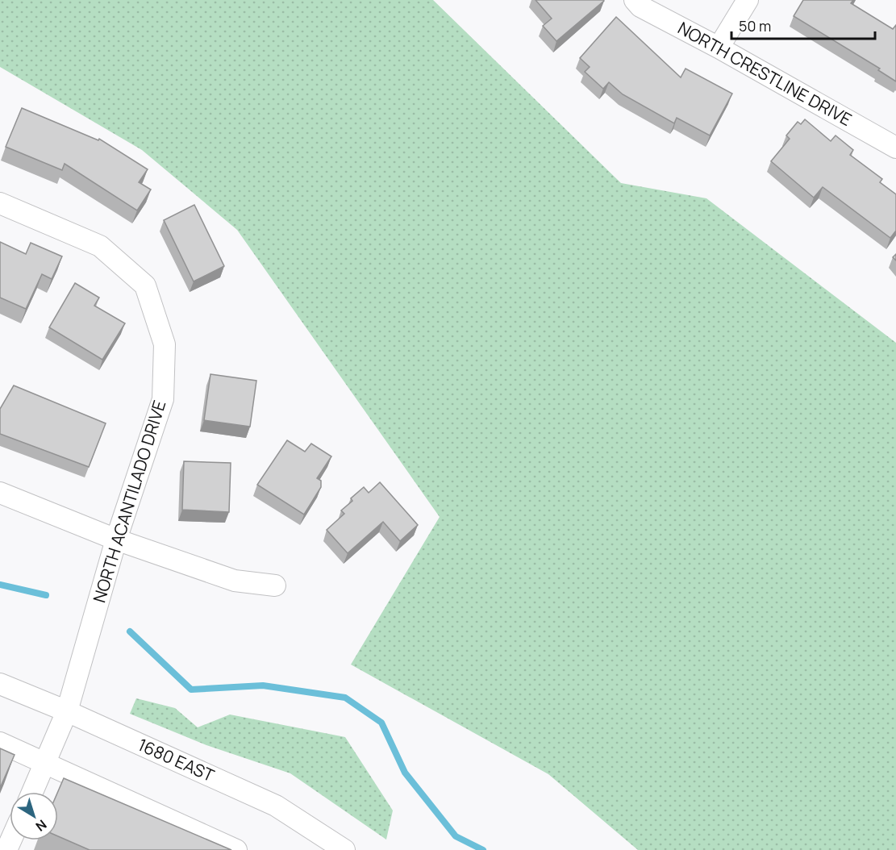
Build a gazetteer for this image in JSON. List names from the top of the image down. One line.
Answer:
{"streets":{"street":["NORTH CRESTLINE DRIVE","NORTH ACANTILADO DRIVE","1680 EAST"]},"crossings":[["NORTH ACANTILADO DRIVE","1680 EAST"]],"scale_bar":"50 m","north":"bottom right"}
